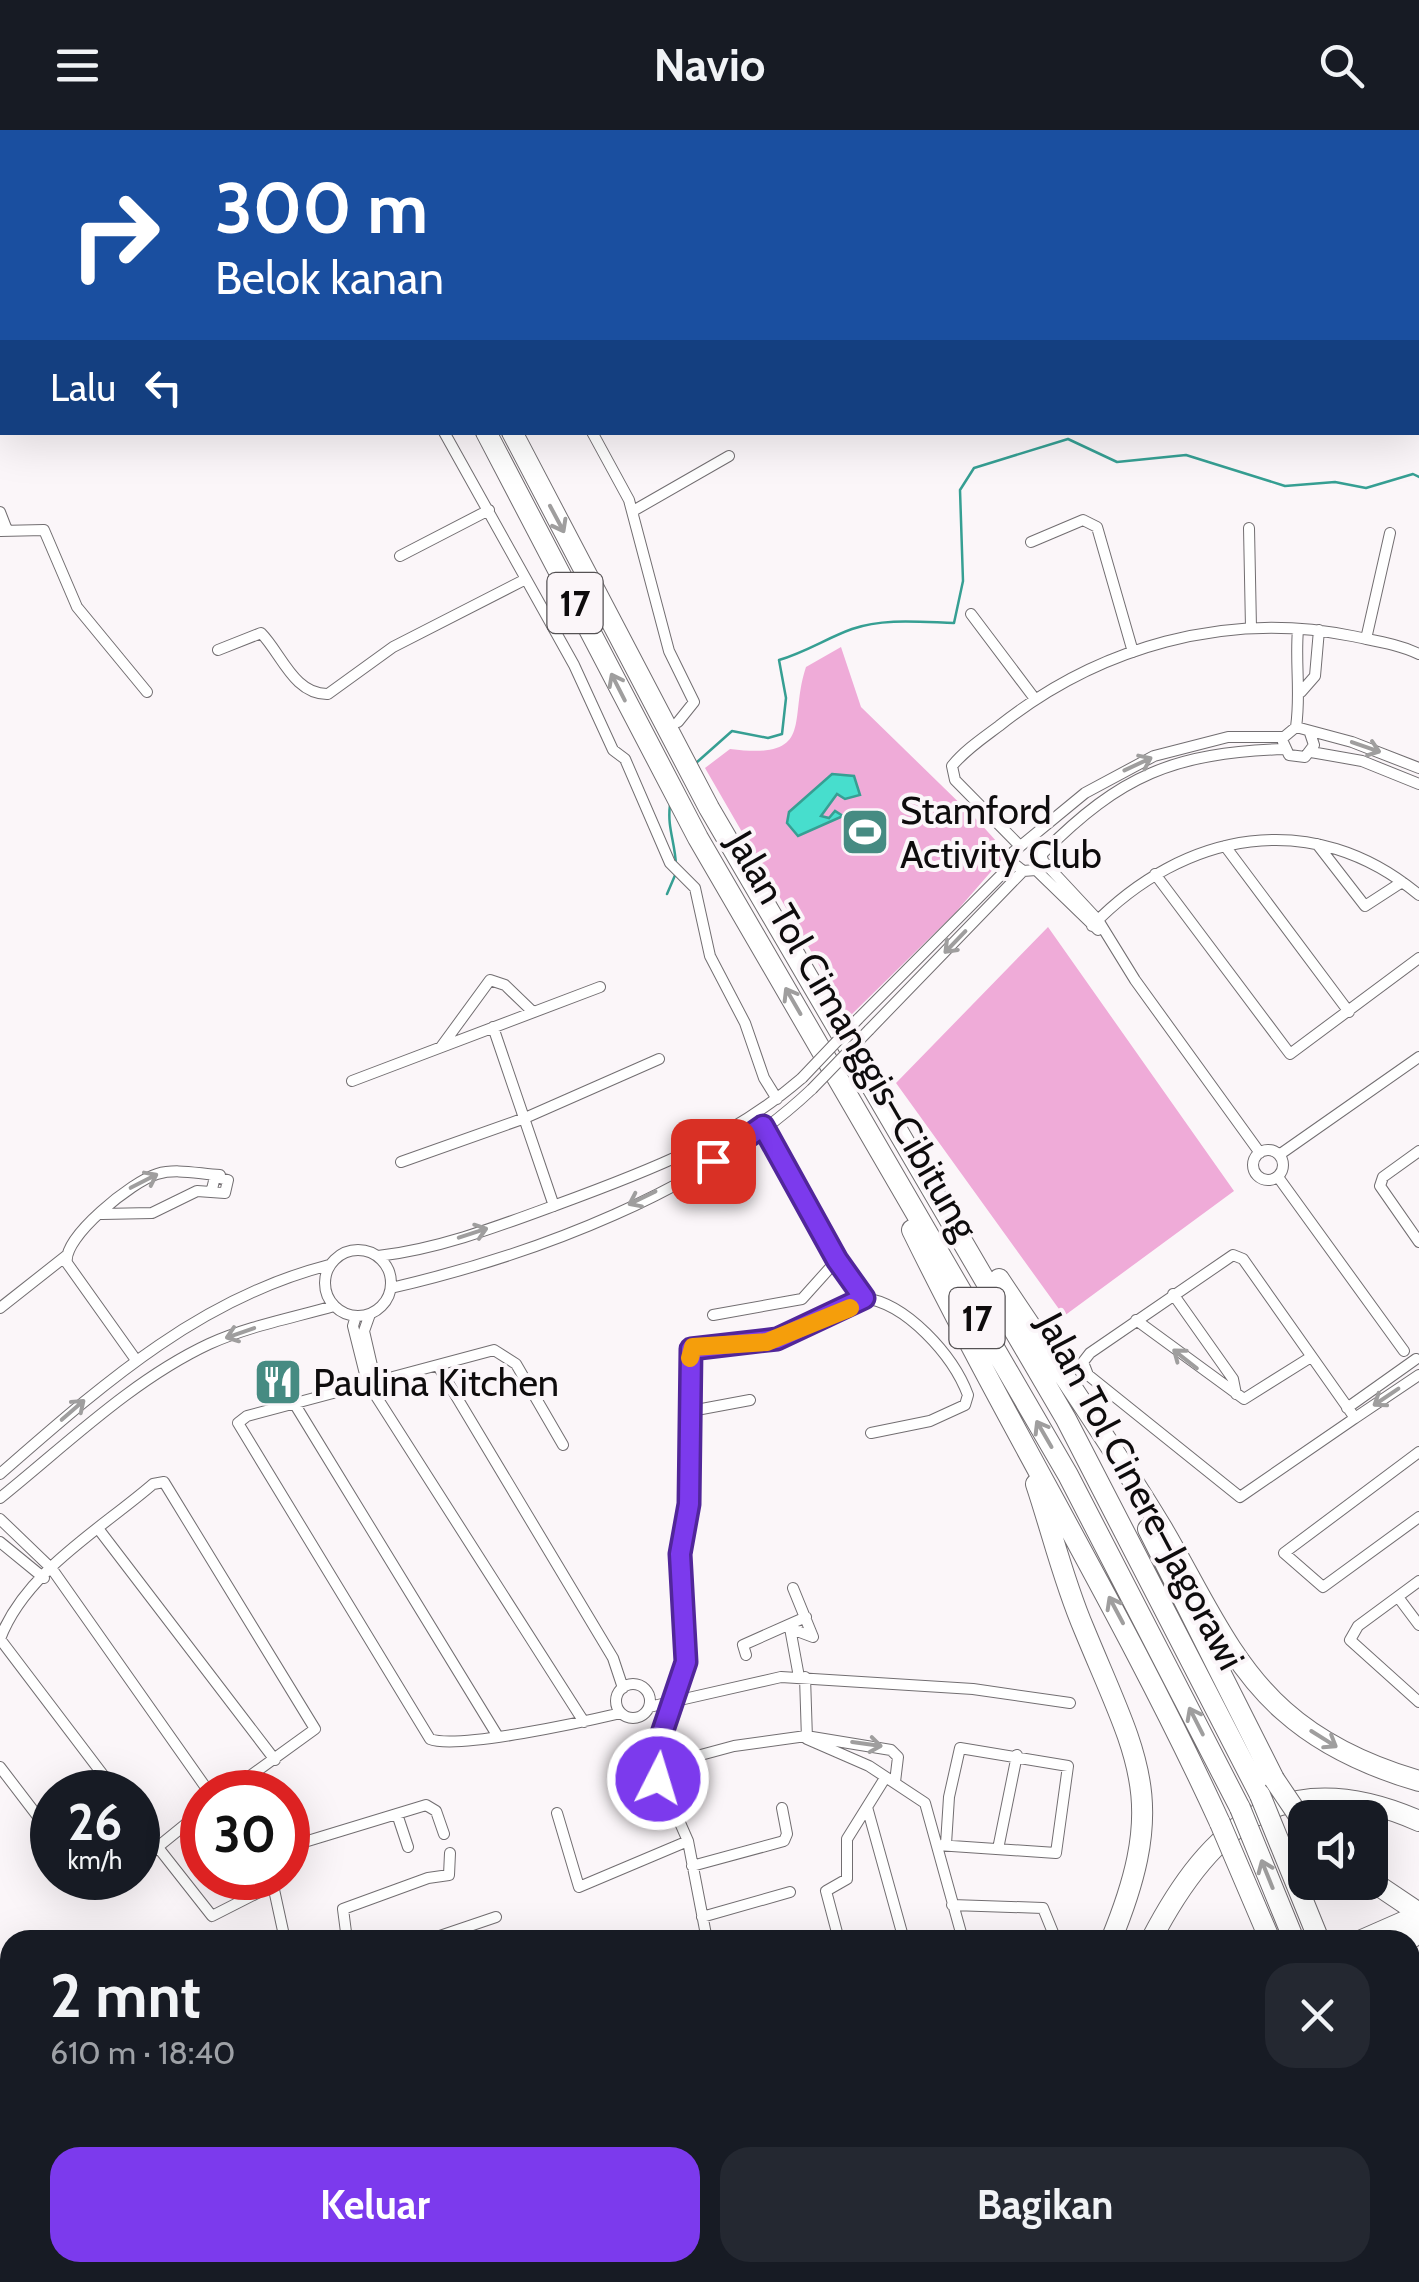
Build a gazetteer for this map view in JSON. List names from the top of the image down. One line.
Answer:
{"streets":{"highway":["17","Jalan Tol Cimanggis–Cibitung","Jalan Tol Cinere–Jagorawi"]},"crossings":[["Jalan Tol Cimanggis–Cibitung","Jalan Tol Cinere–Jagorawi"]],"places":{"sports":["Stamford Activity Club"],"restaurant":["Paulina Kitchen"]},"page":{"header":"Navio","turn":["300 m","Belok kanan"],"then":"Lalu","speed":"26 km/h","limit":"30","heading":["2 mnt","610 m · 18:40"],"buttons":["Keluar","Bagikan"]}}
